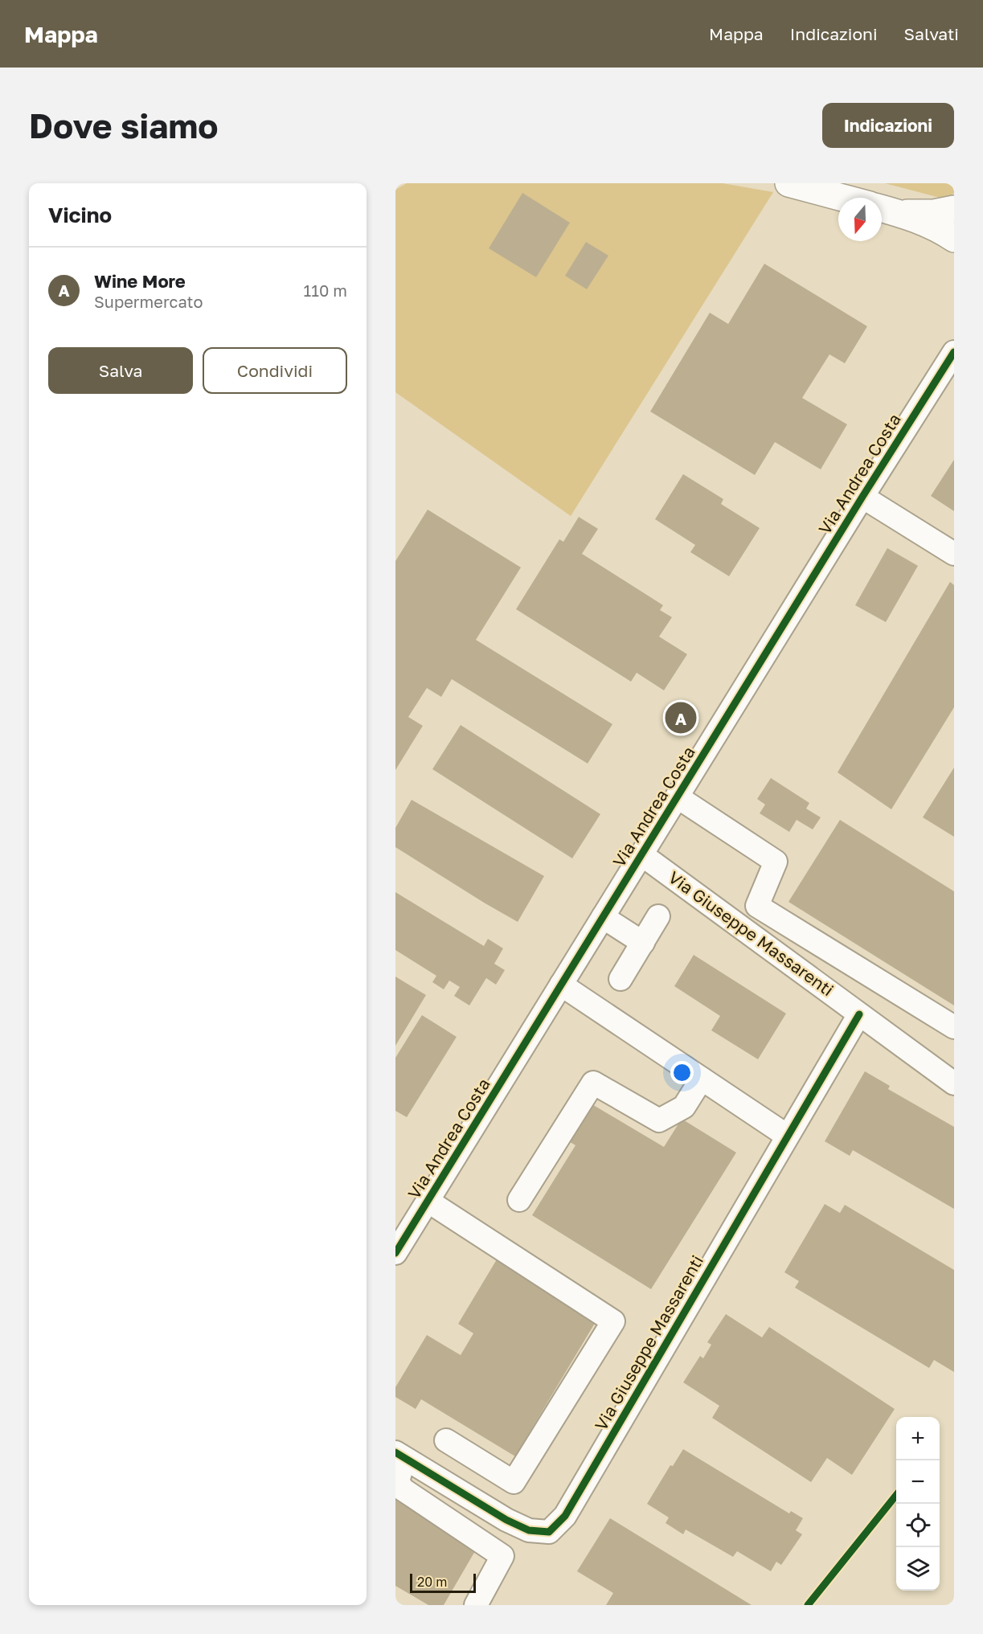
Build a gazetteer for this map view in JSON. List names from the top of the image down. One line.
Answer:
{"streets":{"street":["Via Andrea Costa","Via Giuseppe Massarenti"]},"crossings":[["Via Andrea Costa","Via Giuseppe Massarenti"]],"scale_bar":"20 m","north":"bottom","page":{"header":"Mappa","nav":["Mappa","Indicazioni","Salvati"],"buttons":["Indicazioni",["Salva","Condividi"]],"title":"Dove siamo","heading":"Vicino","list":[{"mark":"A","name":"Wine More","note":"Supermercato","value":"110 m"}],"pins":"A","map_buttons":["+","−"],"scale":"20 m"}}
